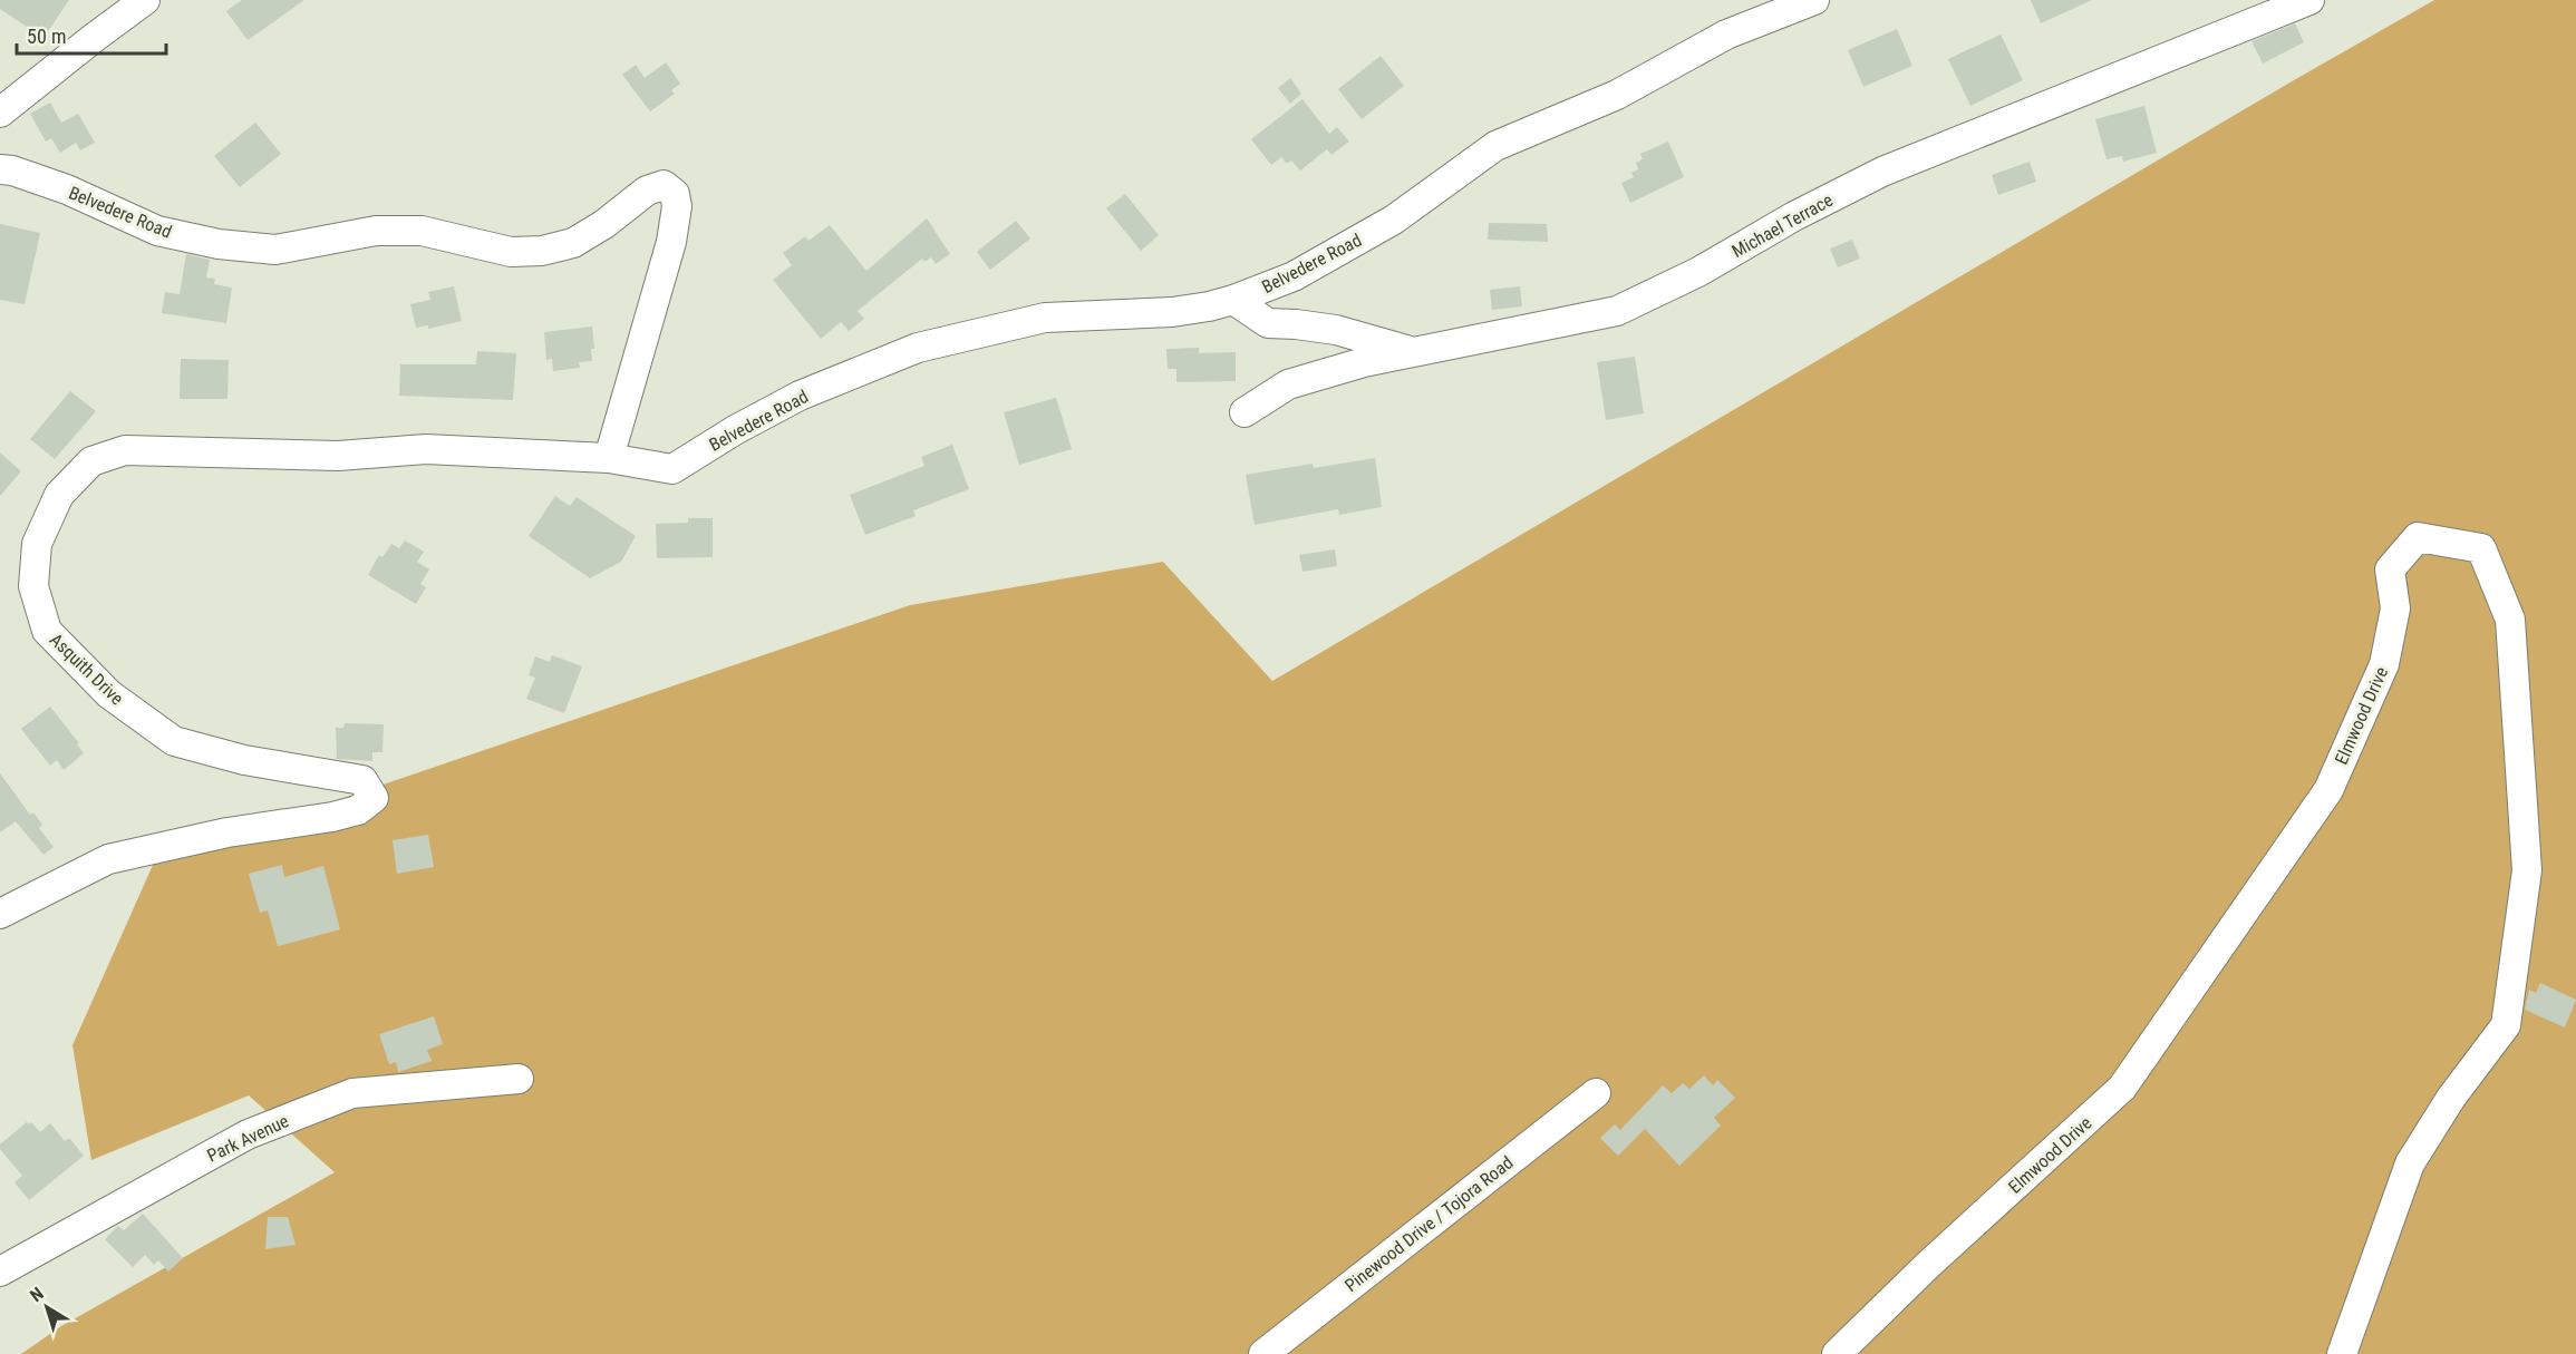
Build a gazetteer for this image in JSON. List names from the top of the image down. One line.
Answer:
{"streets":{"street":["Belvedere Road","Michael Terrace","Asquith Drive","Elmwood Drive","Park Avenue","Pinewood Drive / Tojora Road"]},"crossings":[["Belvedere Road","Asquith Drive"]],"scale_bar":"50 m","north":"top left"}
